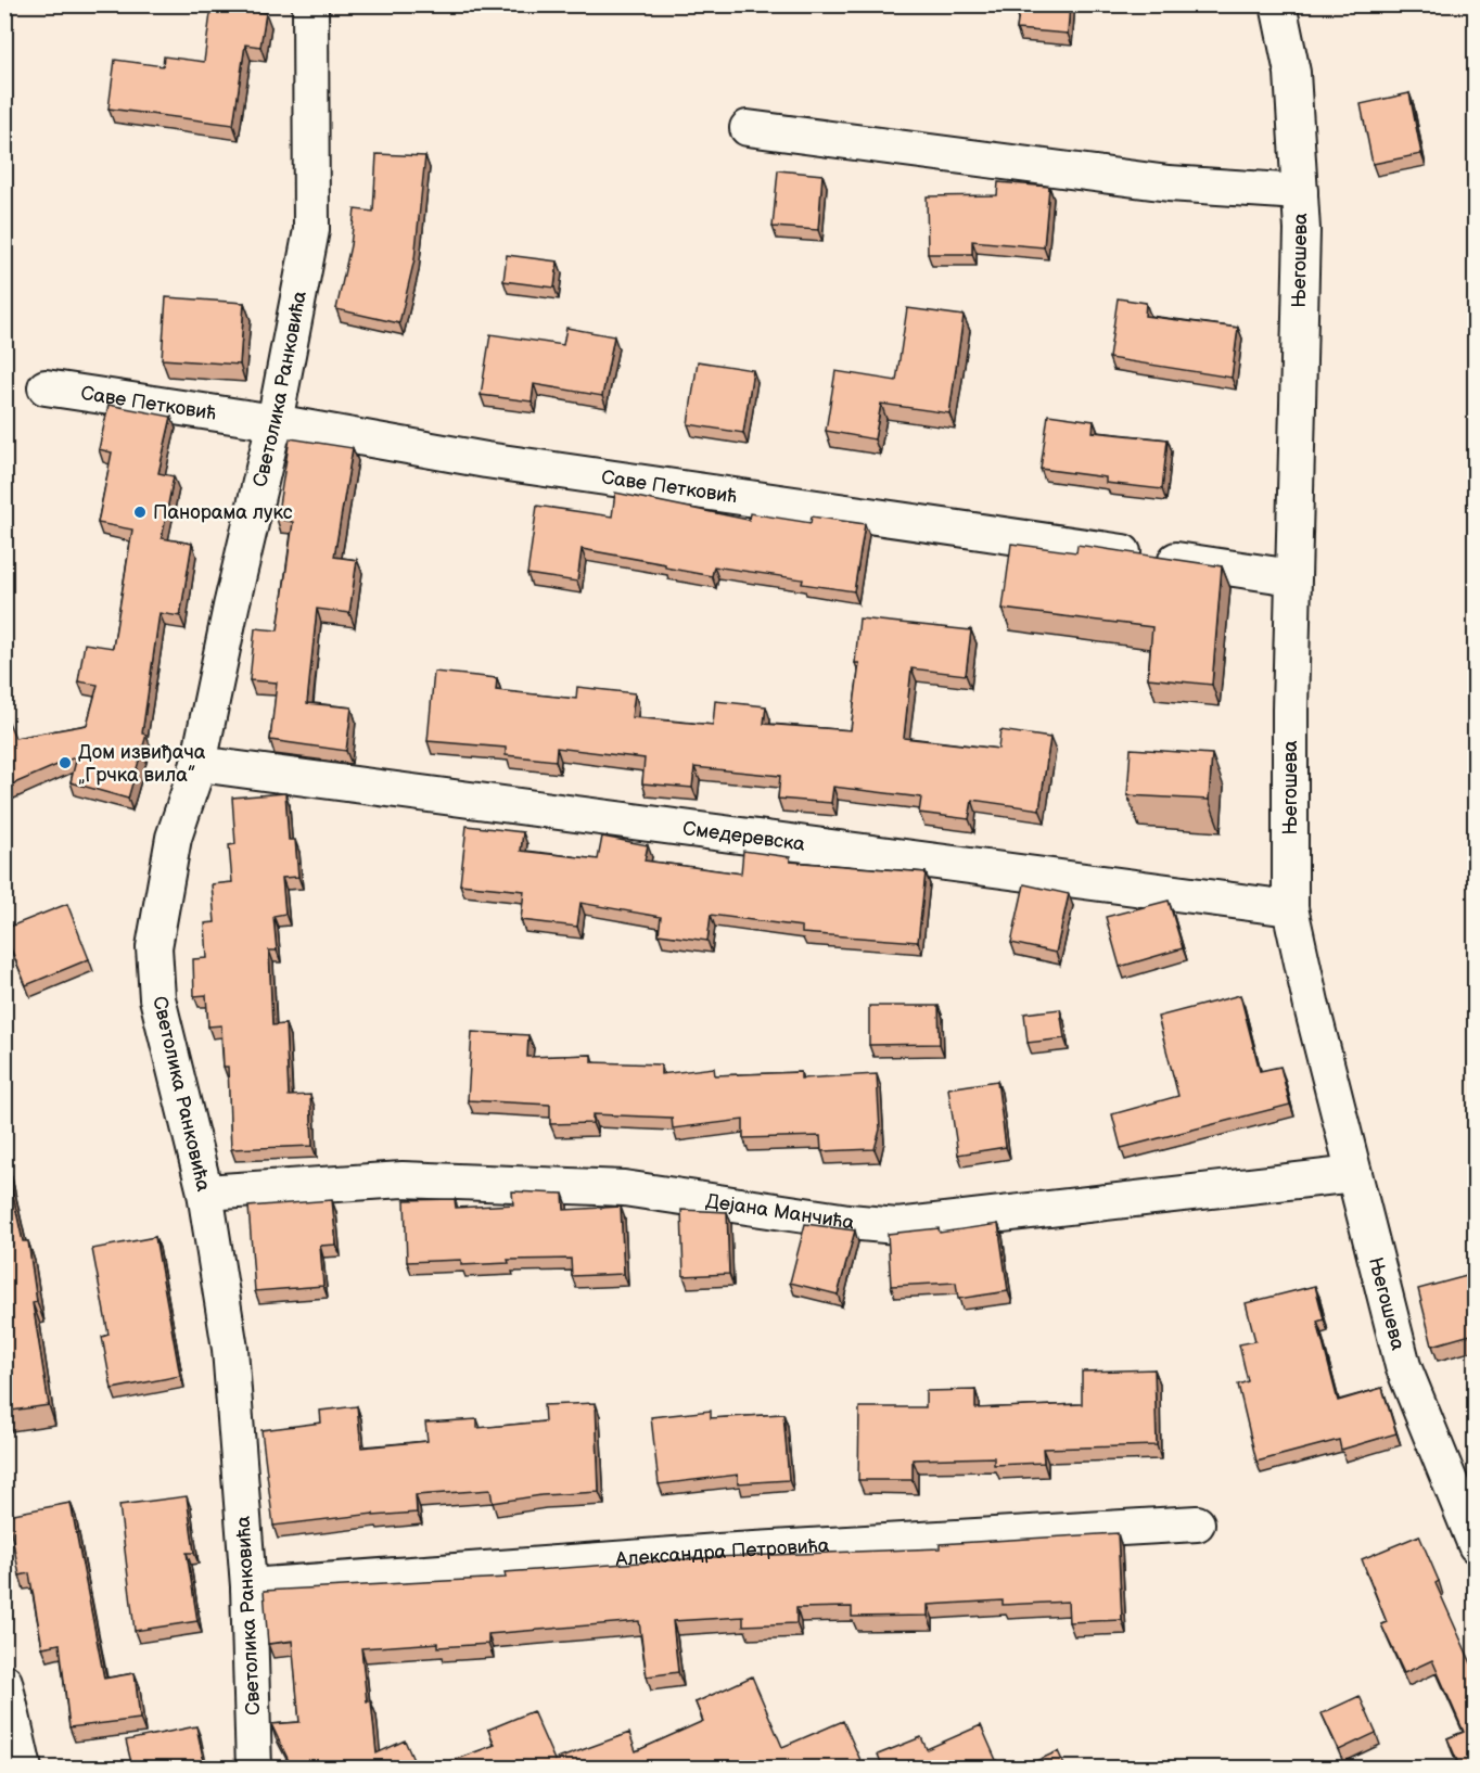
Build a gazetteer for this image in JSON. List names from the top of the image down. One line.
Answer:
{"streets":{"street":["Његошева","Светолика Ранковића","Саве Петковић","Смедеревска","Дејана Манчића","Александра Петровића"]},"crossings":[["Његошева","Саве Петковић"],["Његошева","Смедеревска"],["Његошева","Дејана Манчића"],["Светолика Ранковића","Саве Петковић"],["Светолика Ранковића","Смедеревска"],["Светолика Ранковића","Дејана Манчића"],["Светолика Ранковића","Александра Петровића"]],"places":["Панорама лукс","Дом извиђача „Грчка вила”"]}
